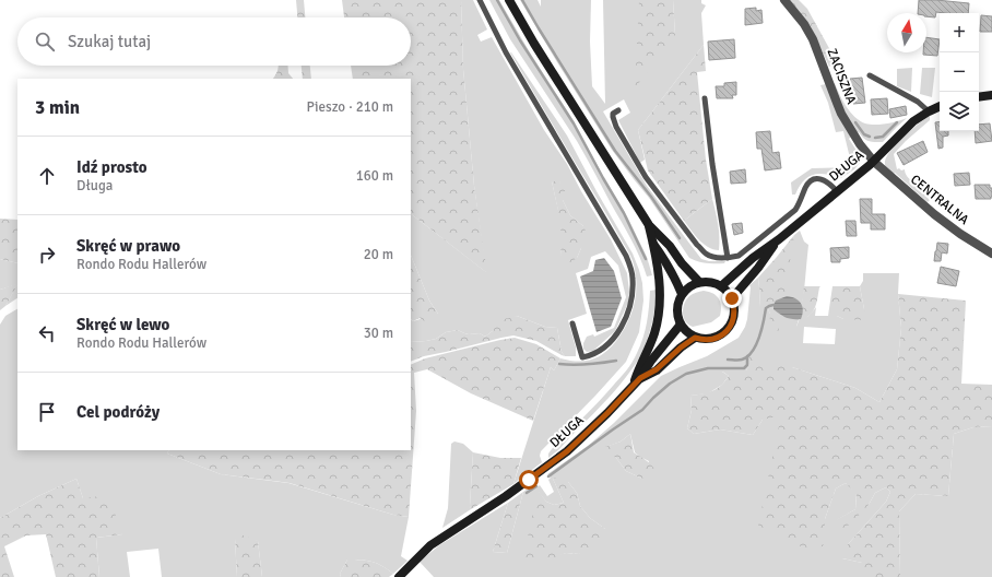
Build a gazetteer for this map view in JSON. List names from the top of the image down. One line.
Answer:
{"streets":{"main road":["DŁUGA"],"street":["ZACISZNA","CENTRALNA"]},"crossings":[["ZACISZNA","DŁUGA"],["ZACISZNA","CENTRALNA"],["DŁUGA","CENTRALNA"]],"north":"top","page":{"map_buttons":["+","−"],"search":"Szukaj tutaj","heading":["3 min","Pieszo · 210 m"],"list":[["Idź prosto","Długa","160 m"],["Skręć w prawo","Rondo Rodu Hallerów","20 m"],["Skręć w lewo","Rondo Rodu Hallerów","30 m"],"Cel podróży"]}}
